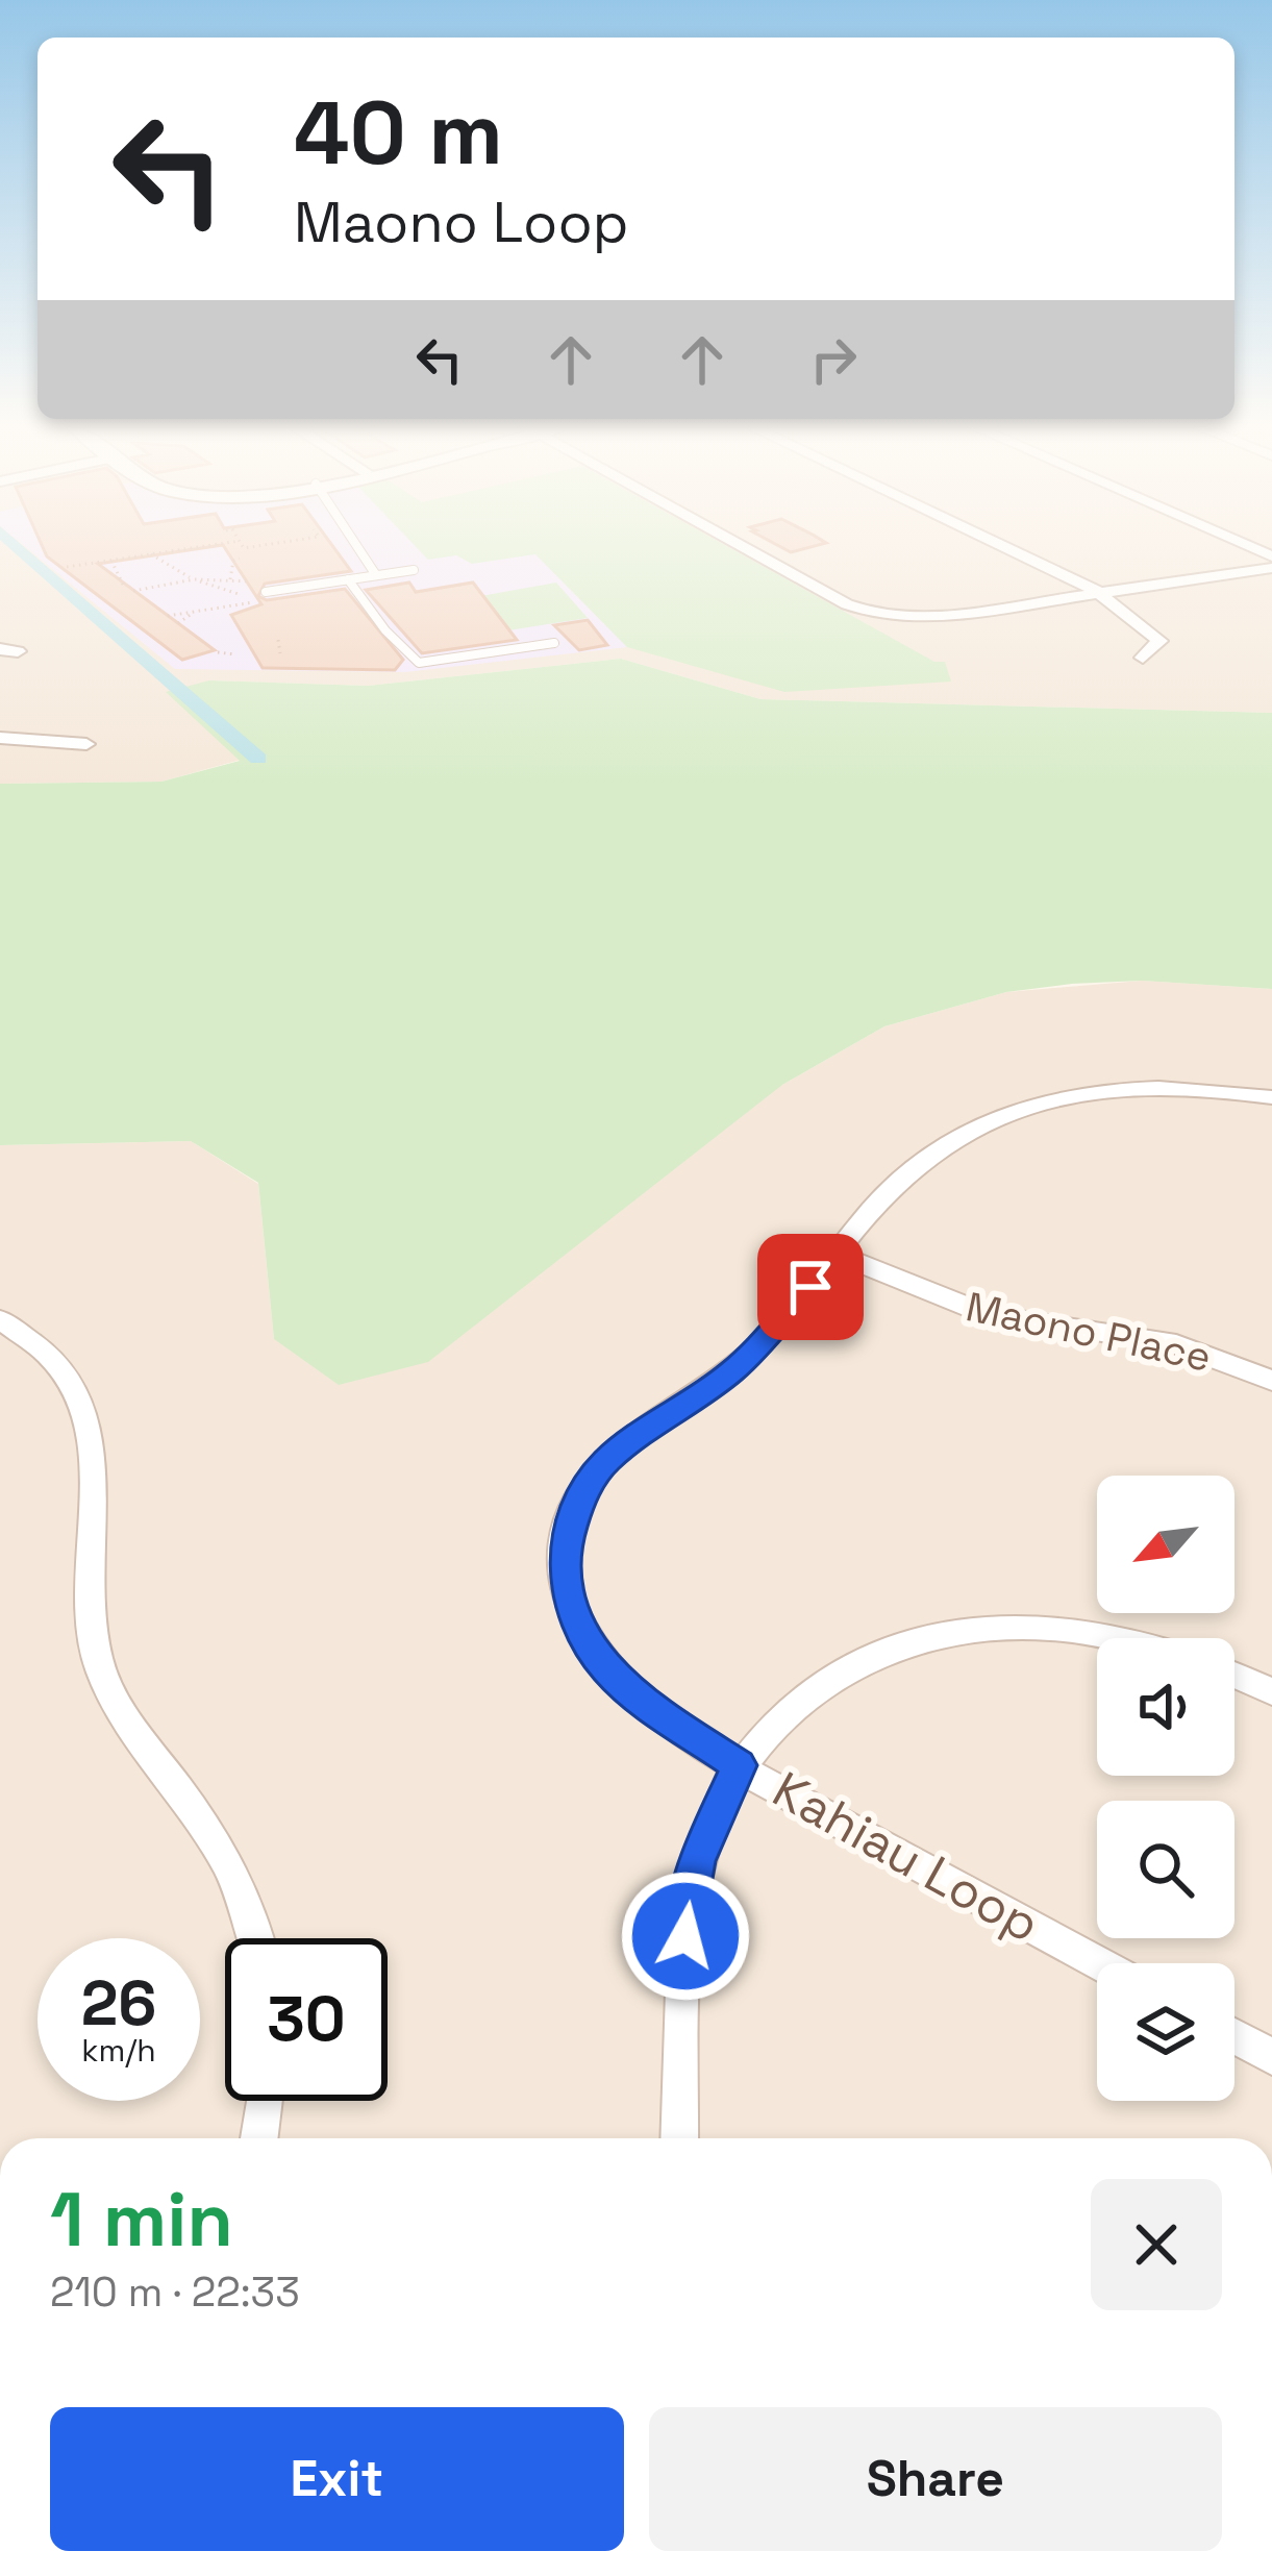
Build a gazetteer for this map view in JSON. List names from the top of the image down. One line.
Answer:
{"streets":{"street":["Maono Place","Kahiau Loop"]},"crossings":[["Maono Place","Kahiau Loop"]],"north":"bottom left","page":{"turn":["40 m","Maono Loop"],"speed":"26 km/h","limit":"30","heading":["1 min","210 m · 22:33"],"buttons":["Exit","Share"]}}
